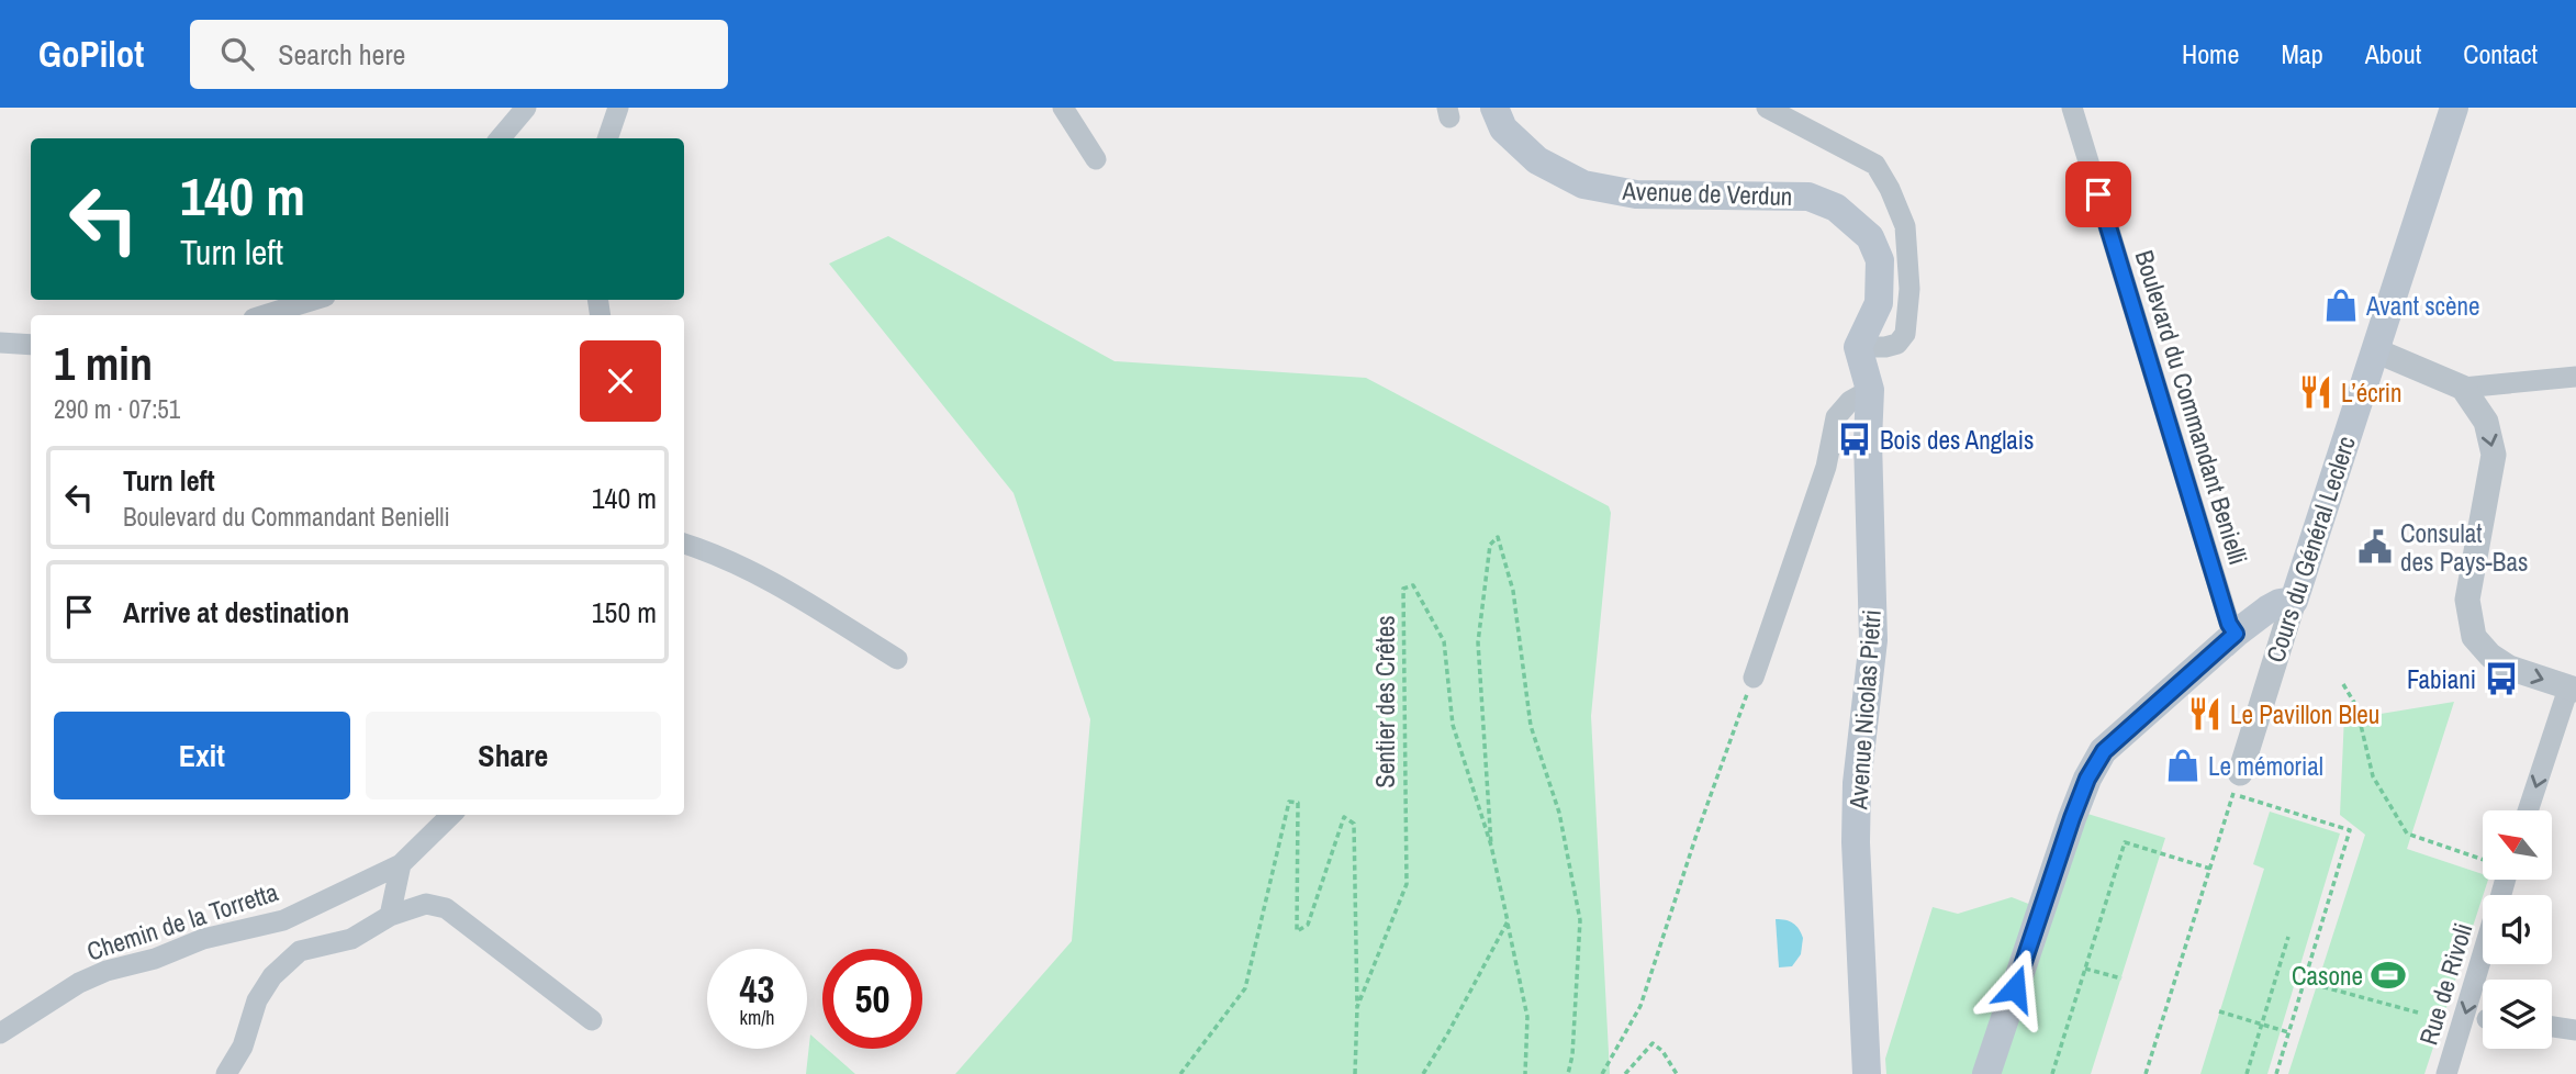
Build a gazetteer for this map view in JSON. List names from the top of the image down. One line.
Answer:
{"streets":{"main road":["Avenue de Verdun","Cours du Général Leclerc","Avenue Nicolas Pietri"],"street":["Boulevard du Commandant Benielli","Chemin de la Torretta","Rue de Rivoli"],"path":["Sentier des Crêtes"]},"crossings":[["Avenue de Verdun","Avenue Nicolas Pietri"]],"one_way":["Rue de Rivoli"],"places":{"shop":["Avant scène","Le mémorial"],"restaurant":["L’écrin","Le Pavillon Bleu"],"bus stop":["Bois des Anglais","Fabiani"],"public building":["Consulat des Pays-Bas"],"sports":["Casone"]},"north":"top left","page":{"header":"GoPilot","search":"Search here","nav":["Home","Map","About","Contact"],"turn":["140 m","Turn left"],"heading":["1 min","290 m · 07:51"],"list":[{"name":"Turn left","note":"Boulevard du Commandant Benielli","value":"140 m"},{"name":"Arrive at destination","value":"150 m"}],"buttons":["Exit","Share"],"speed":"43 km/h","limit":"50"}}
